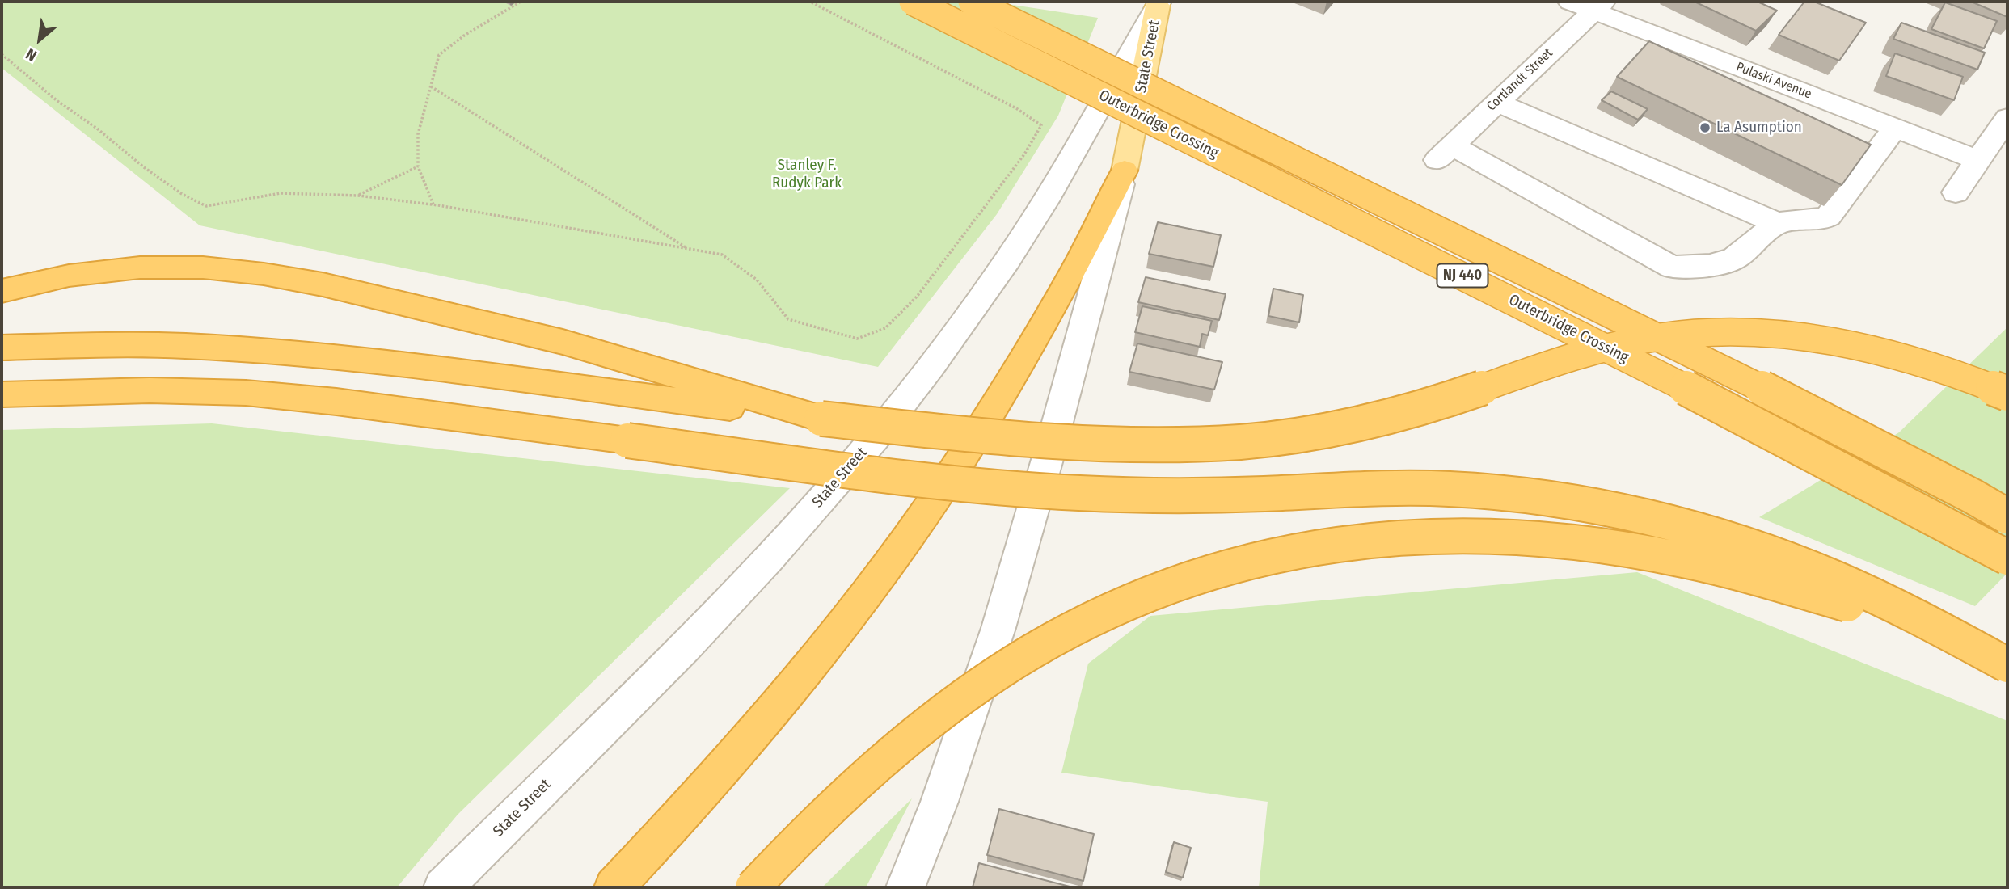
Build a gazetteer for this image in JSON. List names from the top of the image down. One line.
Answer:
{"streets":{"highway":["Outerbridge Crossing","NJ 440"],"main road":["State Street"],"street":["Cortlandt Street","Pulaski Avenue"]},"crossings":[["Cortlandt Street","Pulaski Avenue"]],"parks":["Stanley F. Rudyk Park"],"places":["La Asumption"],"north":"bottom left"}
